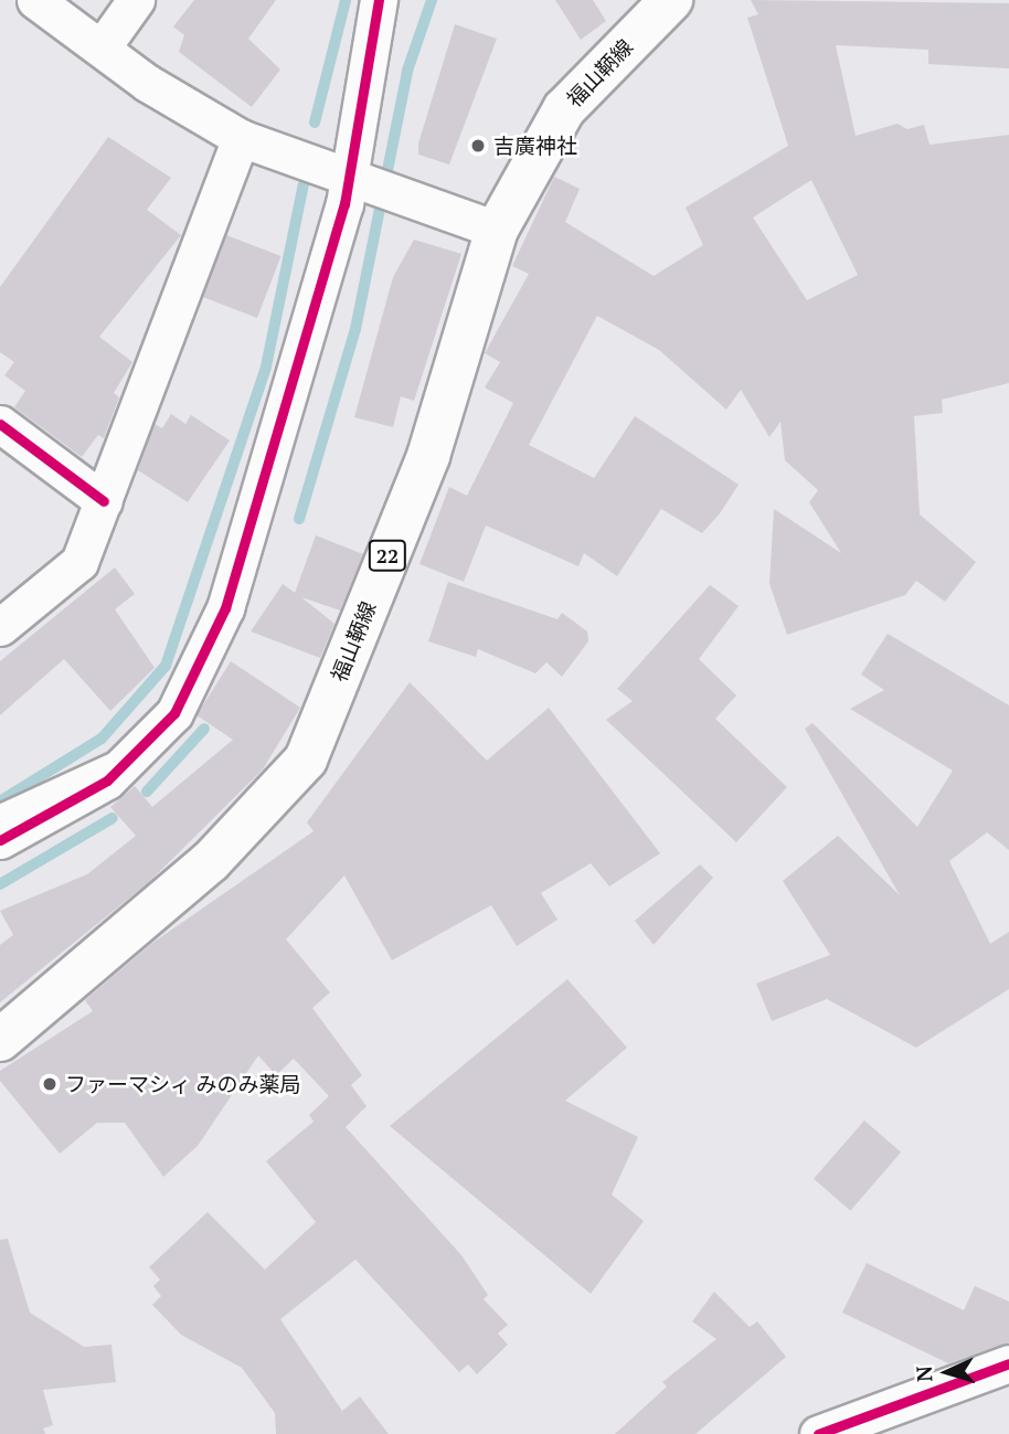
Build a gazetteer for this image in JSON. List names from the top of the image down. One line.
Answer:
{"streets":{"main road":["福山鞆線","22"]},"places":["吉廣神社","ファーマシィ みのみ薬局"],"north":"left"}
